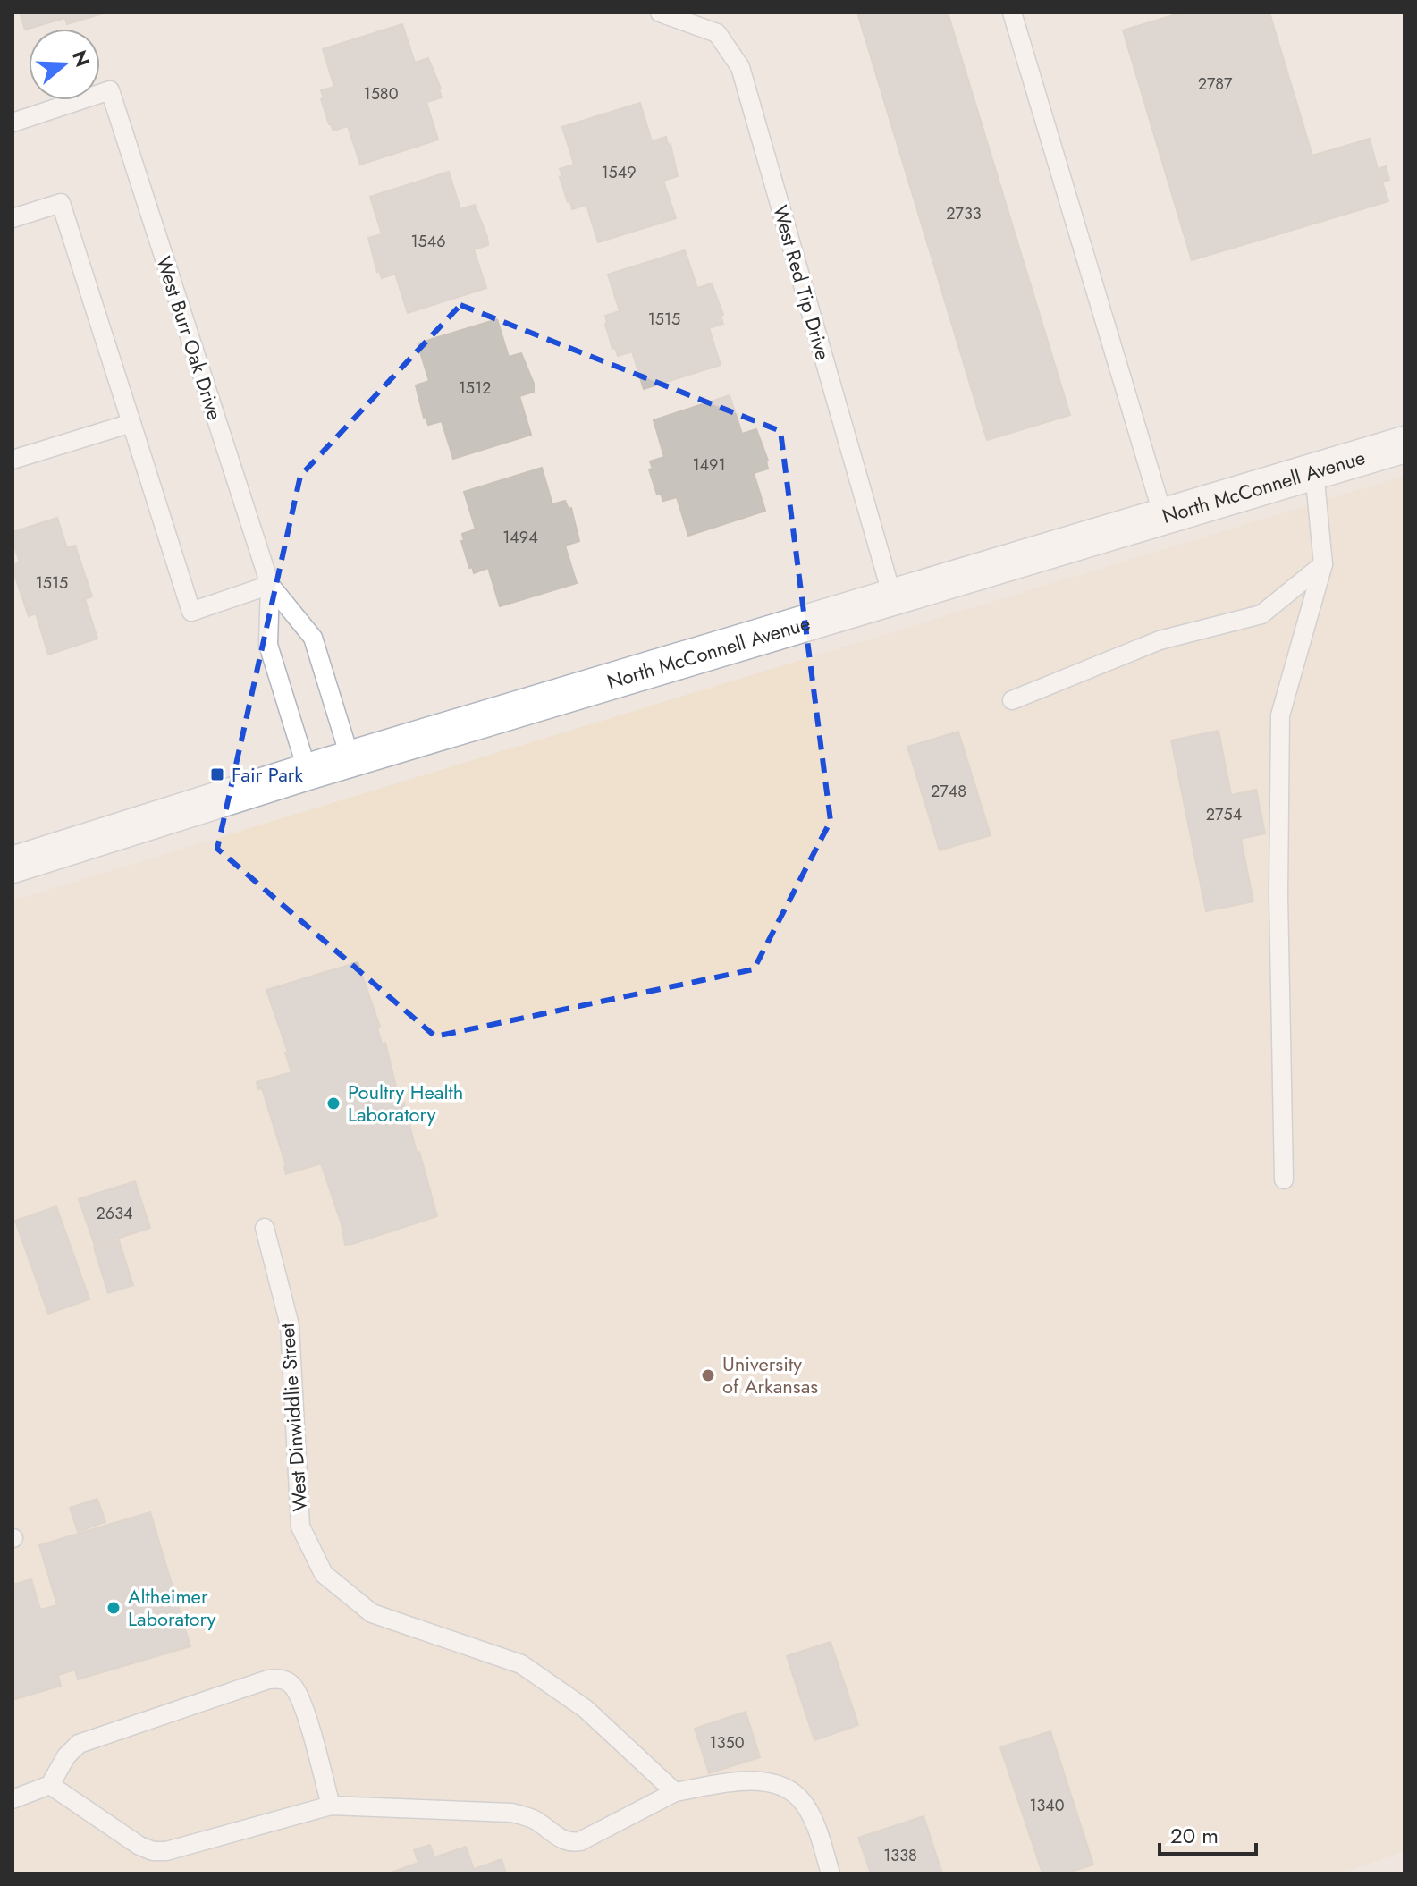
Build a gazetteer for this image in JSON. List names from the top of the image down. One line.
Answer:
{"streets":{"street":["North McConnell Avenue"],"lane":["West Red Tip Drive","West Burr Oak Drive","West Dinwiddlie Street"]},"crossings":[["West Red Tip Drive","North McConnell Avenue"],["West Burr Oak Drive","North McConnell Avenue"]],"places":{"transit":["Fair Park"],"other":["Poultry Health Laboratory","University of Arkansas","Altheimer Laboratory"]},"house_numbers":["2787","1580","1549","2733","1546","1515","1512","1491","1494","1515","2748","2754","2634","1350","1340","1338"],"scale_bar":"20 m","north":"right"}
